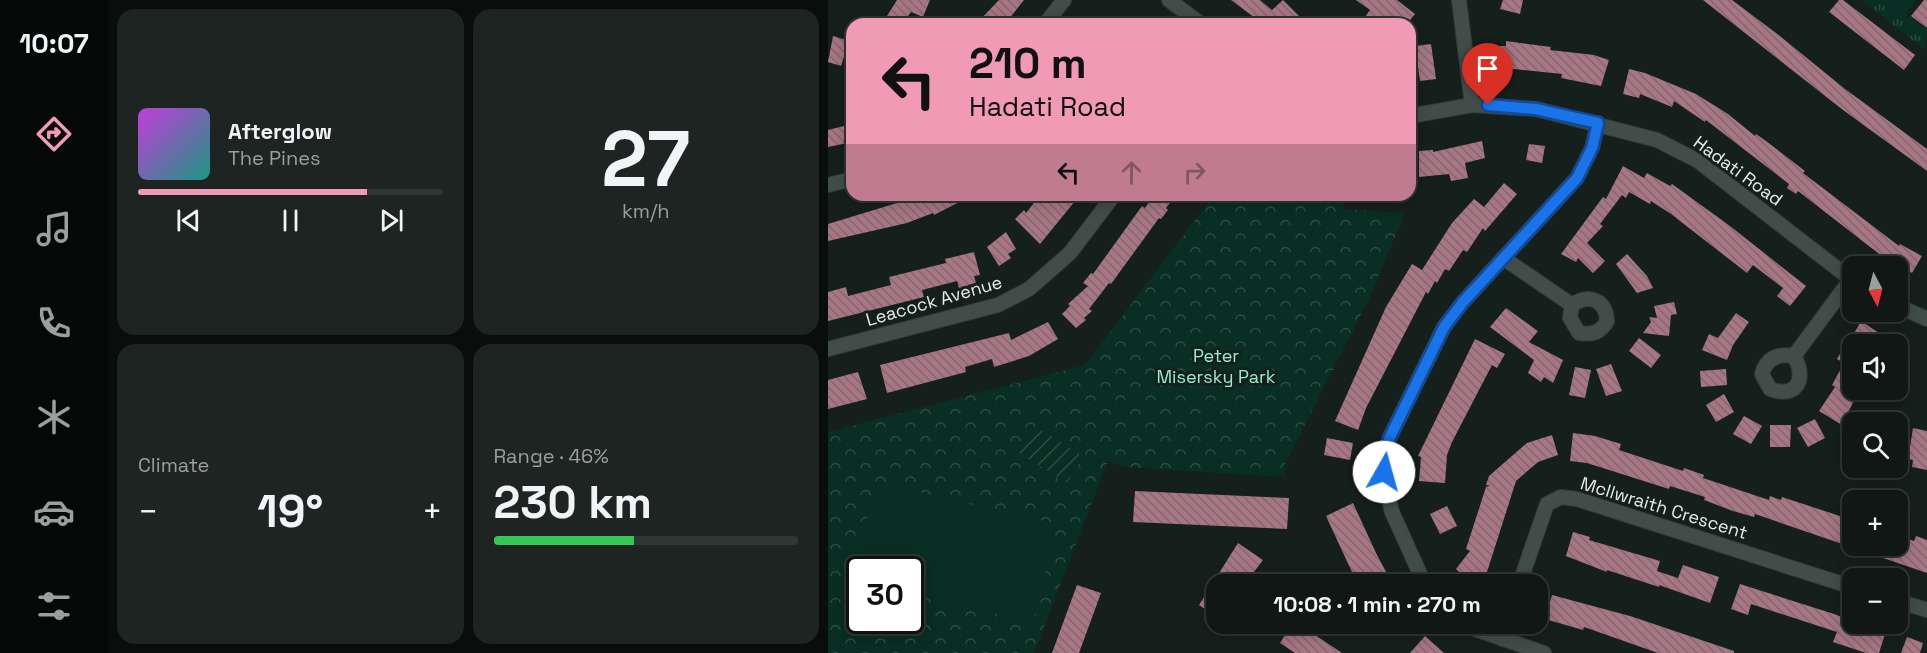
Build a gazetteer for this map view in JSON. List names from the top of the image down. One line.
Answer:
{"streets":{"street":["Hadati Road","Leacock Avenue","McIlwraith Crescent"]},"parks":["Peter Misersky Park"],"north":"bottom","page":{"tabs":"10:07","tile":[["27","km/h"],"Climate",["Range · 46%","230 km"]],"turn":["210 m","Hadati Road"],"song":["Afterglow","The Pines"],"map_buttons":["+","−"],"heat":["−","19°","+"],"limit":"30","trip":"10:08 · 1 min · 270 m"}}
